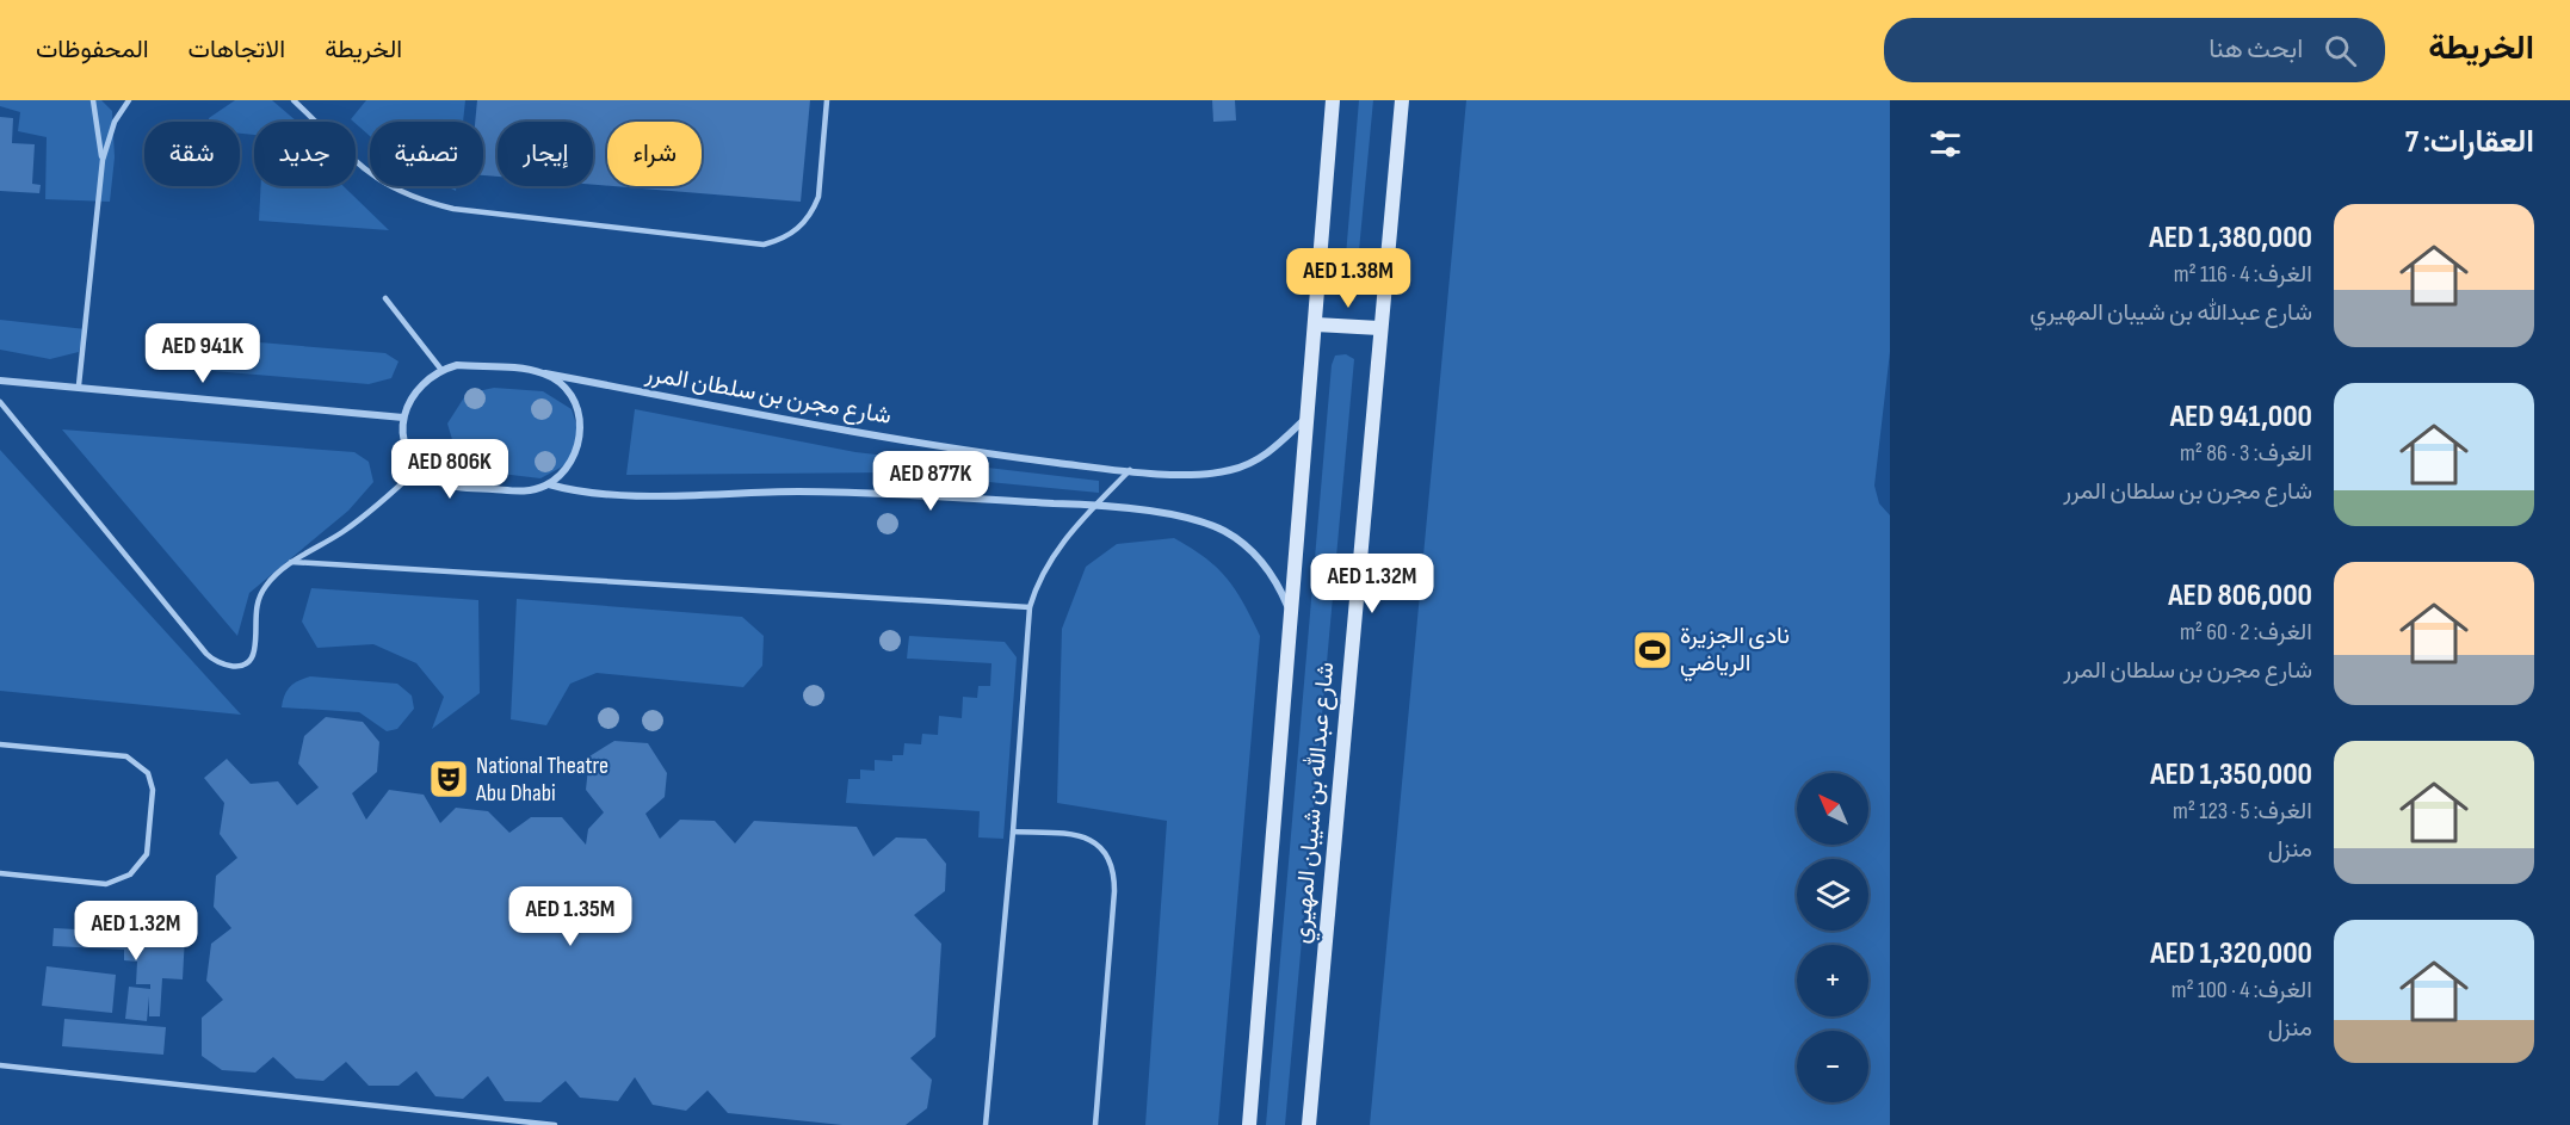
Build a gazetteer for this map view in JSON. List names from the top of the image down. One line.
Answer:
{"streets":{"street":["شارع مجرن بن سلطان المرر","شارع عبدالله بن شيبان المهيري"]},"crossings":[["شارع مجرن بن سلطان المرر","شارع عبدالله بن شيبان المهيري"]],"places":{"sports":["نادى الجزيرة الرياضي"],"theatre":["National Theatre Abu Dhabi"]},"north":"top left","page":{"header":"الخريطة","search":"ابحث هنا","nav":["الخريطة","الاتجاهات","المحفوظات"],"heading":"العقارات: 7","chip":["شراء","إيجار","تصفية","جديد","شقة"],"list":[{"name":"AED 1,380,000","note":"الغرف: 4 · 116 m² · شارع عبدالله بن شيبان المهيري"},{"name":"AED 941,000","note":"الغرف: 3 · 86 m² · شارع مجرن بن سلطان المرر"},{"name":"AED 806,000","note":"الغرف: 2 · 60 m² · شارع مجرن بن سلطان المرر"},{"name":"AED 1,350,000","note":"الغرف: 5 · 123 m² · منزل"},{"name":"AED 1,320,000","note":"الغرف: 4 · 100 m² · منزل"}],"price":["AED 1.38M","AED 941K","AED 806K","AED 877K","AED 1.32M","AED 1.35M","AED 1.32M"],"map_buttons":["+","−"]}}
